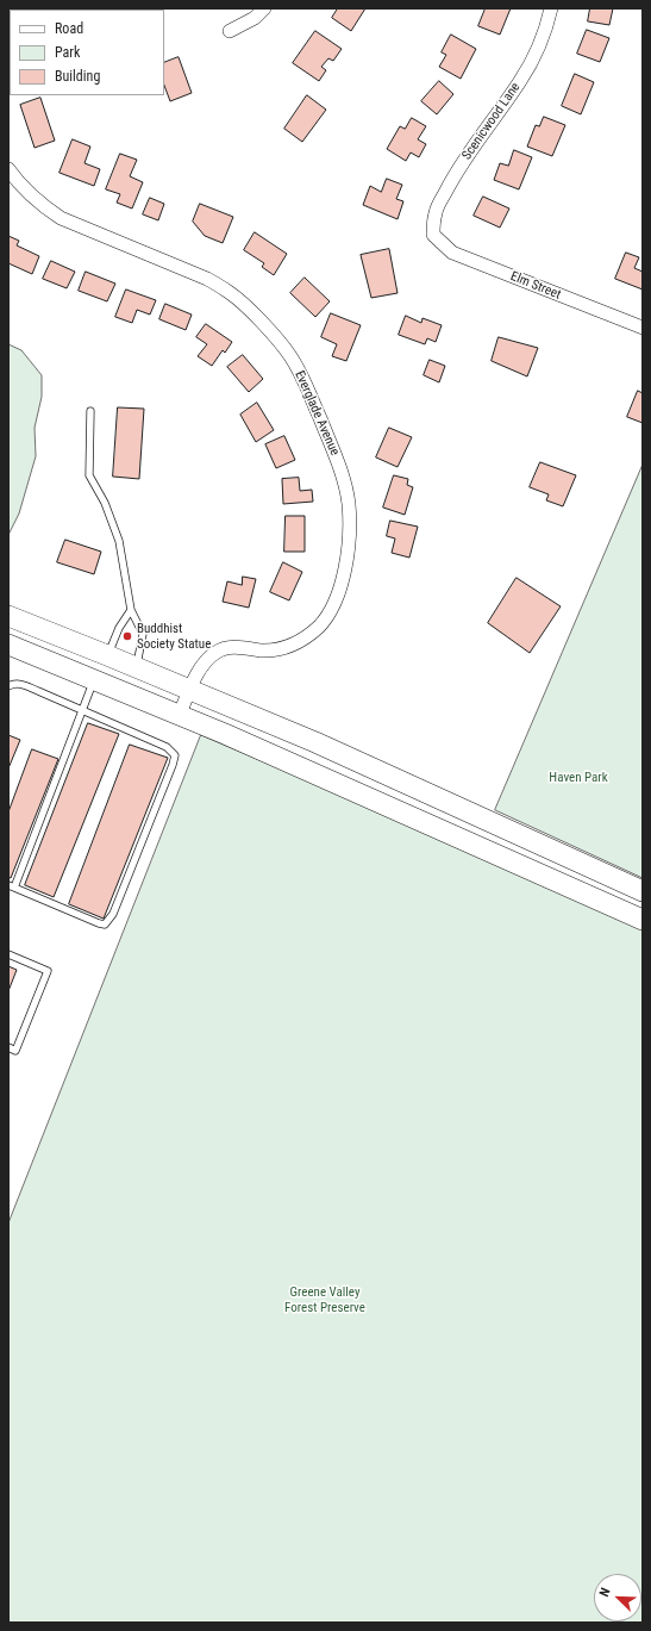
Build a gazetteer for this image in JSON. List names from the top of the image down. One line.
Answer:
{"streets":{"street":["Scenicwood Lane","Elm Street","Everglade Avenue"]},"crossings":[["Scenicwood Lane","Elm Street"]],"parks":["Haven Park","Greene Valley Forest Preserve"],"places":["Buddhist Society Statue"],"legend":["Road","Park","Building"],"north":"top left"}
